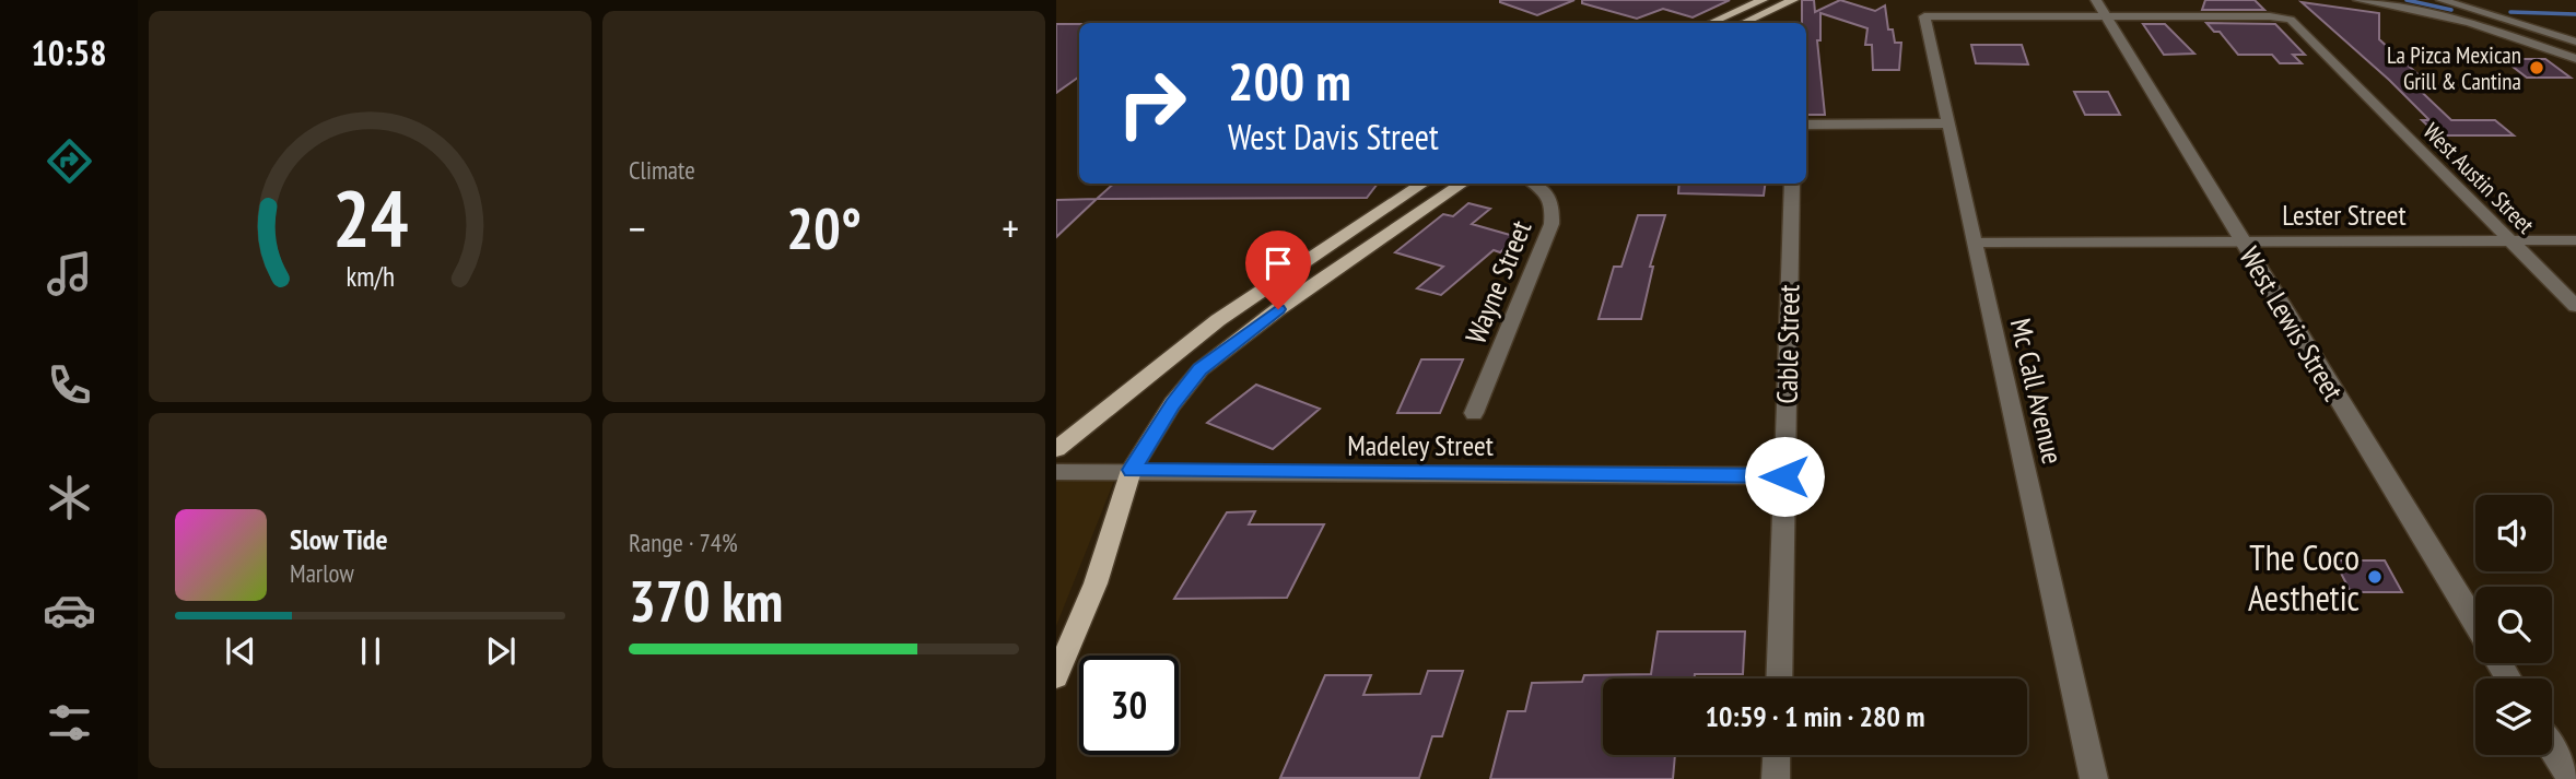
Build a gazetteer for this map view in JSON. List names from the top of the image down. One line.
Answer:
{"streets":{"street":["West Austin Street","Lester Street","Wayne Street","West Lewis Street","Cable Street","Mc Call Avenue","Madeley Street"]},"crossings":[["West Austin Street","Lester Street"],["West Austin Street","West Lewis Street"],["West Austin Street","Mc Call Avenue"],["Lester Street","West Lewis Street"],["Lester Street","Mc Call Avenue"],["West Lewis Street","Mc Call Avenue"],["Cable Street","Madeley Street"]],"places":["La Pizca Mexican Grill & Cantina","The Coco Aesthetic"],"page":{"tabs":"10:58","tile":["Climate",["Range · 74%","370 km"]],"turn":["200 m","West Davis Street"],"heat":["−","20°","+"],"song":["Slow Tide","Marlow"],"limit":"30","trip":"10:59 · 1 min · 280 m","gauge":["24","km/h"]}}
